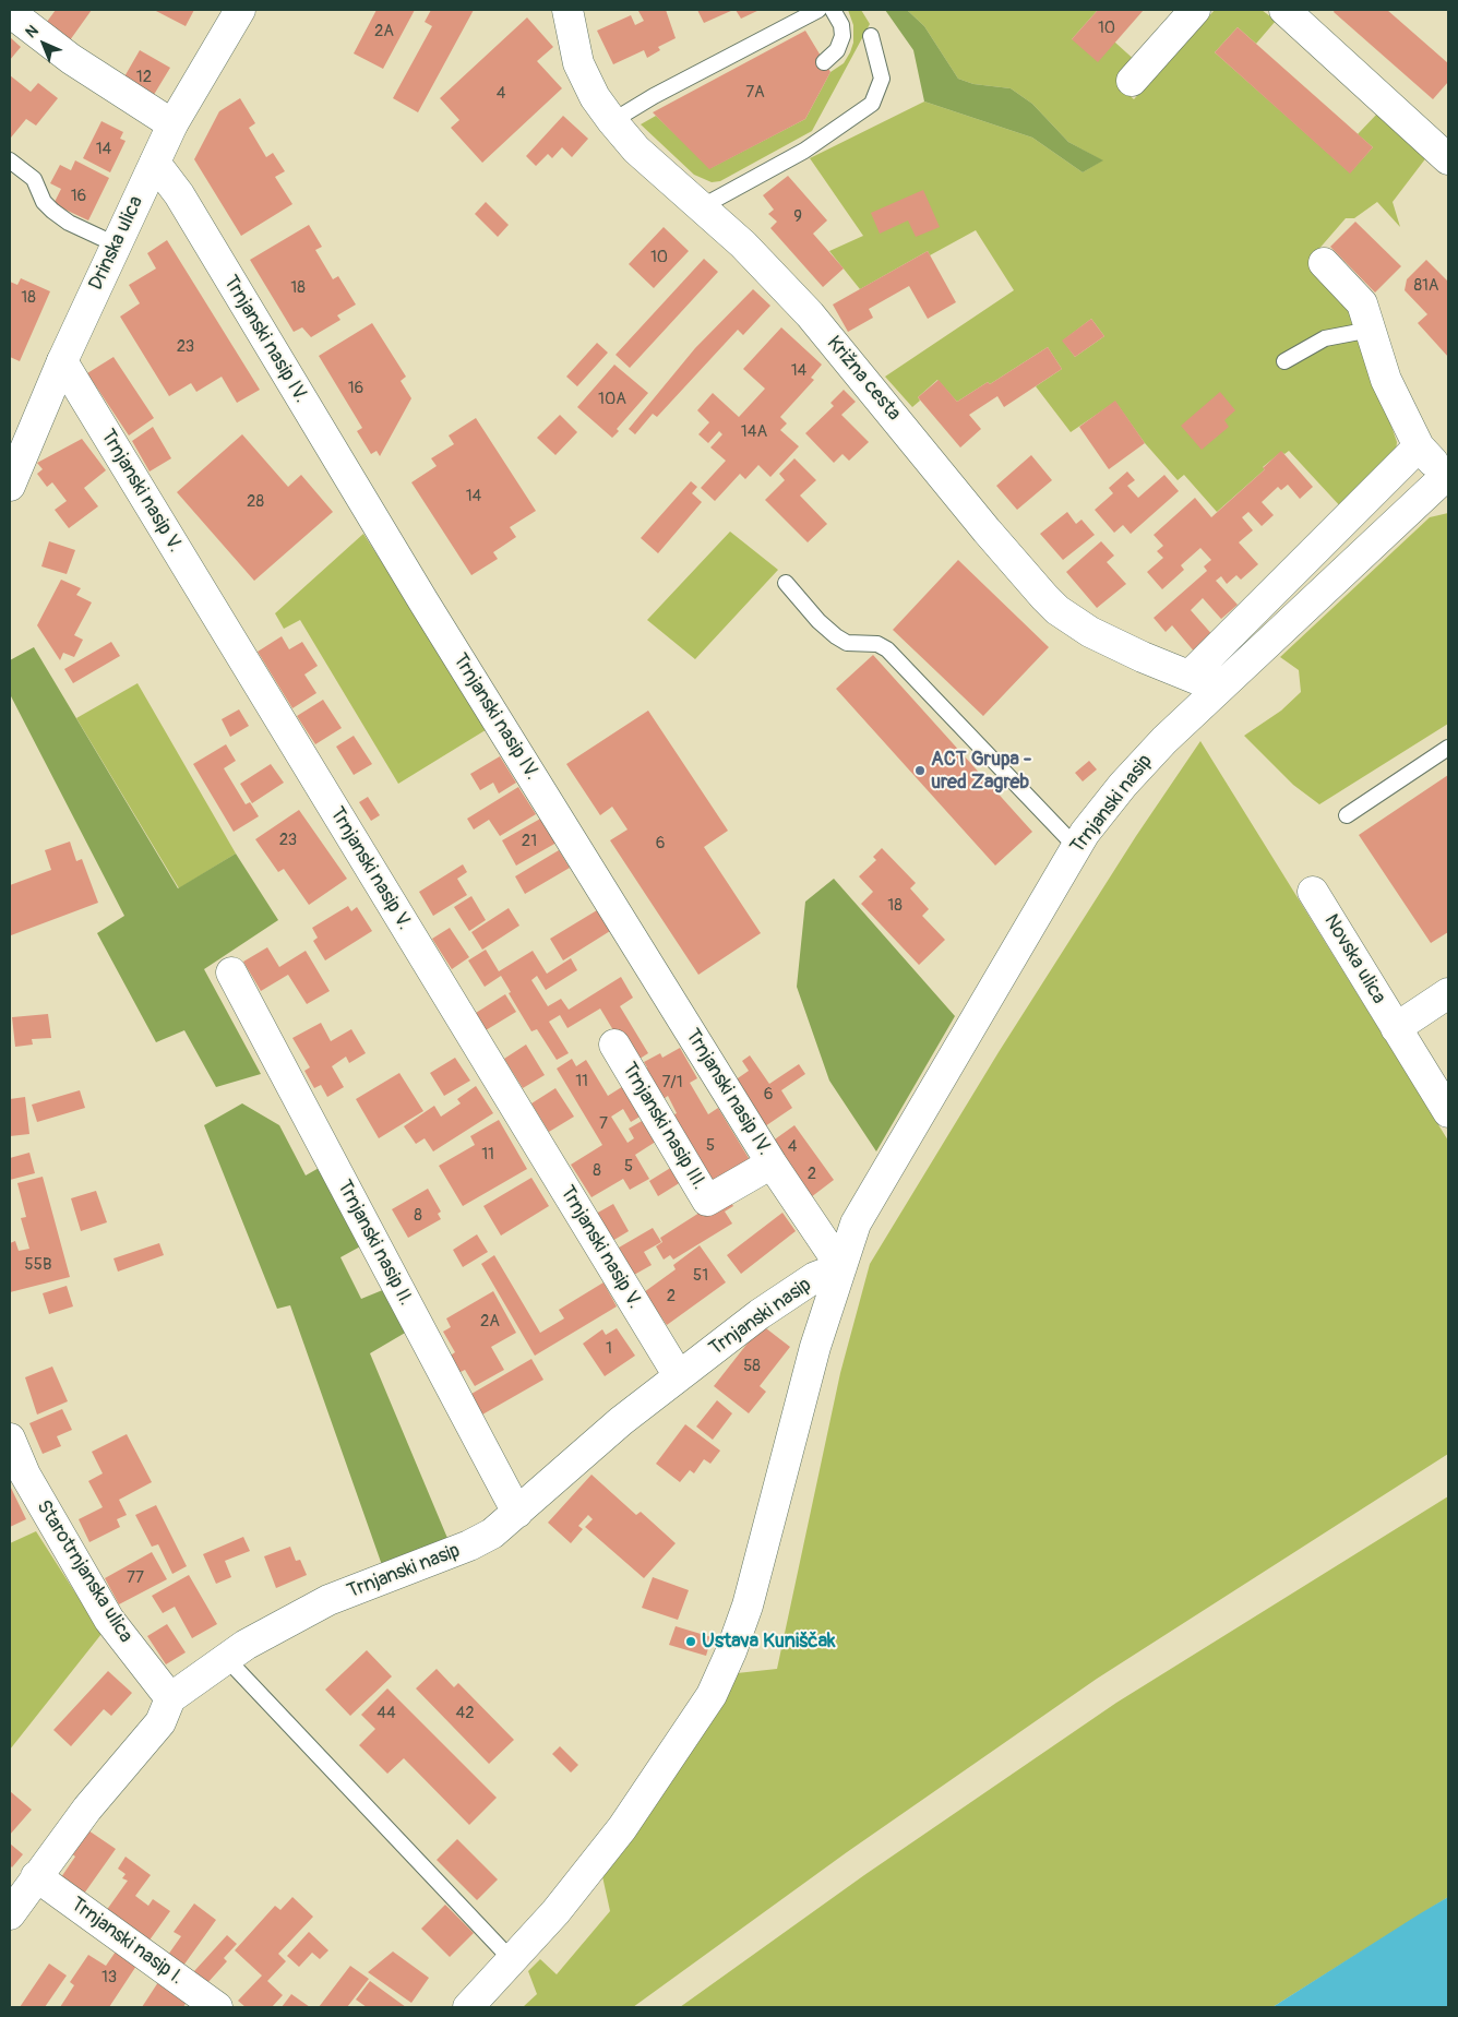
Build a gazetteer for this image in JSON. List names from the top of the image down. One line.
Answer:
{"streets":{"street":["Drinska ulica","Trnjanski nasip IV.","Križna cesta","Trnjanski nasip V.","Trnjanski nasip","Novska ulica","Trnjanski nasip III.","Trnjanski nasip II.","Starotrnjanska ulica","Trnjanski nasip I."]},"crossings":[["Drinska ulica","Trnjanski nasip IV."],["Drinska ulica","Trnjanski nasip V."],["Trnjanski nasip IV.","Trnjanski nasip"],["Trnjanski nasip IV.","Trnjanski nasip III."],["Križna cesta","Trnjanski nasip"],["Trnjanski nasip V.","Trnjanski nasip"],["Trnjanski nasip","Trnjanski nasip II."],["Trnjanski nasip","Starotrnjanska ulica"]],"places":["ACT Grupa - ured Zagreb","Ustava Kuniščak"],"house_numbers":["10","2A","12","7A","4","14","16","9","10","81A","18","18","23","14","16","10A","14A","14","28","23","21","6","18","11","7/1","6","7","5","4","11","5","8","2","8","55B","51","2","2A","1","58","77","44","42","13"],"north":"top left"}
